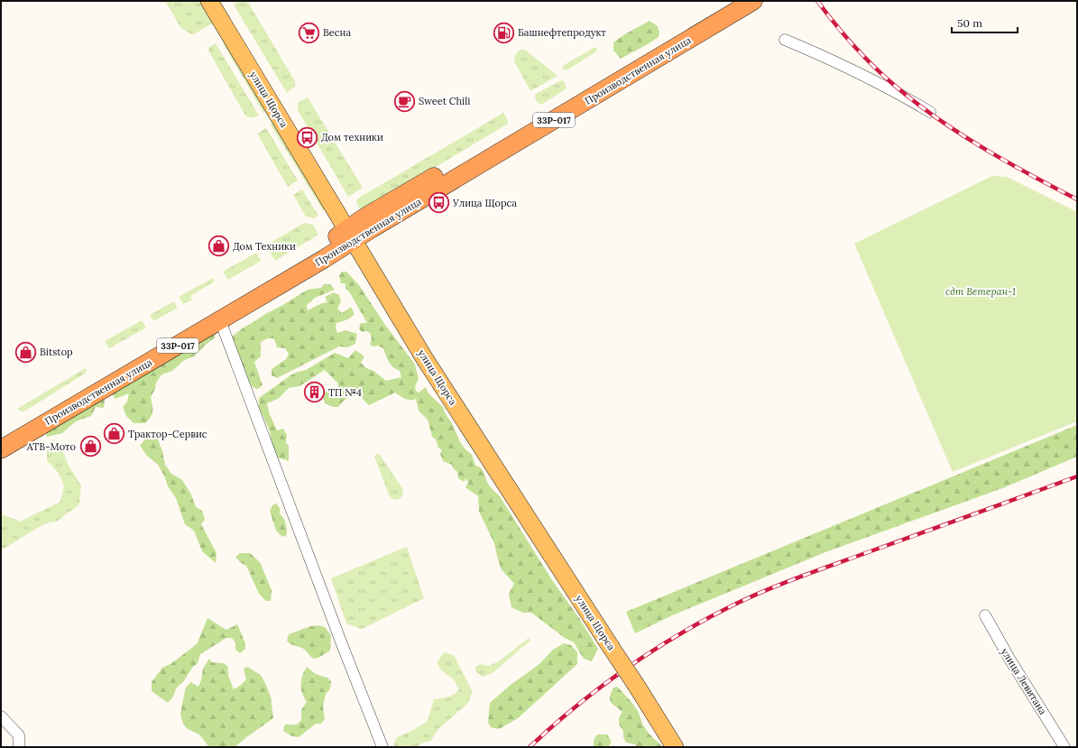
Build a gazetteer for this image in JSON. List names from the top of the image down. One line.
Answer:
{"streets":{"highway":["Производственная улица","33Р-017"],"main road":["улица Щорса"],"street":["улица Левитана"]},"crossings":[["Производственная улица","улица Щорса"]],"parks":["сдт Ветеран-1"],"places":{"supermarket":["Весна"],"fuel station":["Башнефтепродукт"],"cafe":["Sweet Chili"],"bus stop":["Дом техники","Улица Щорса"],"shop":["Дом Техники","Bitstop","Трактор-Сервис","АТВ-Мото"],"building":["ТП №4"]},"scale_bar":"50 m"}
